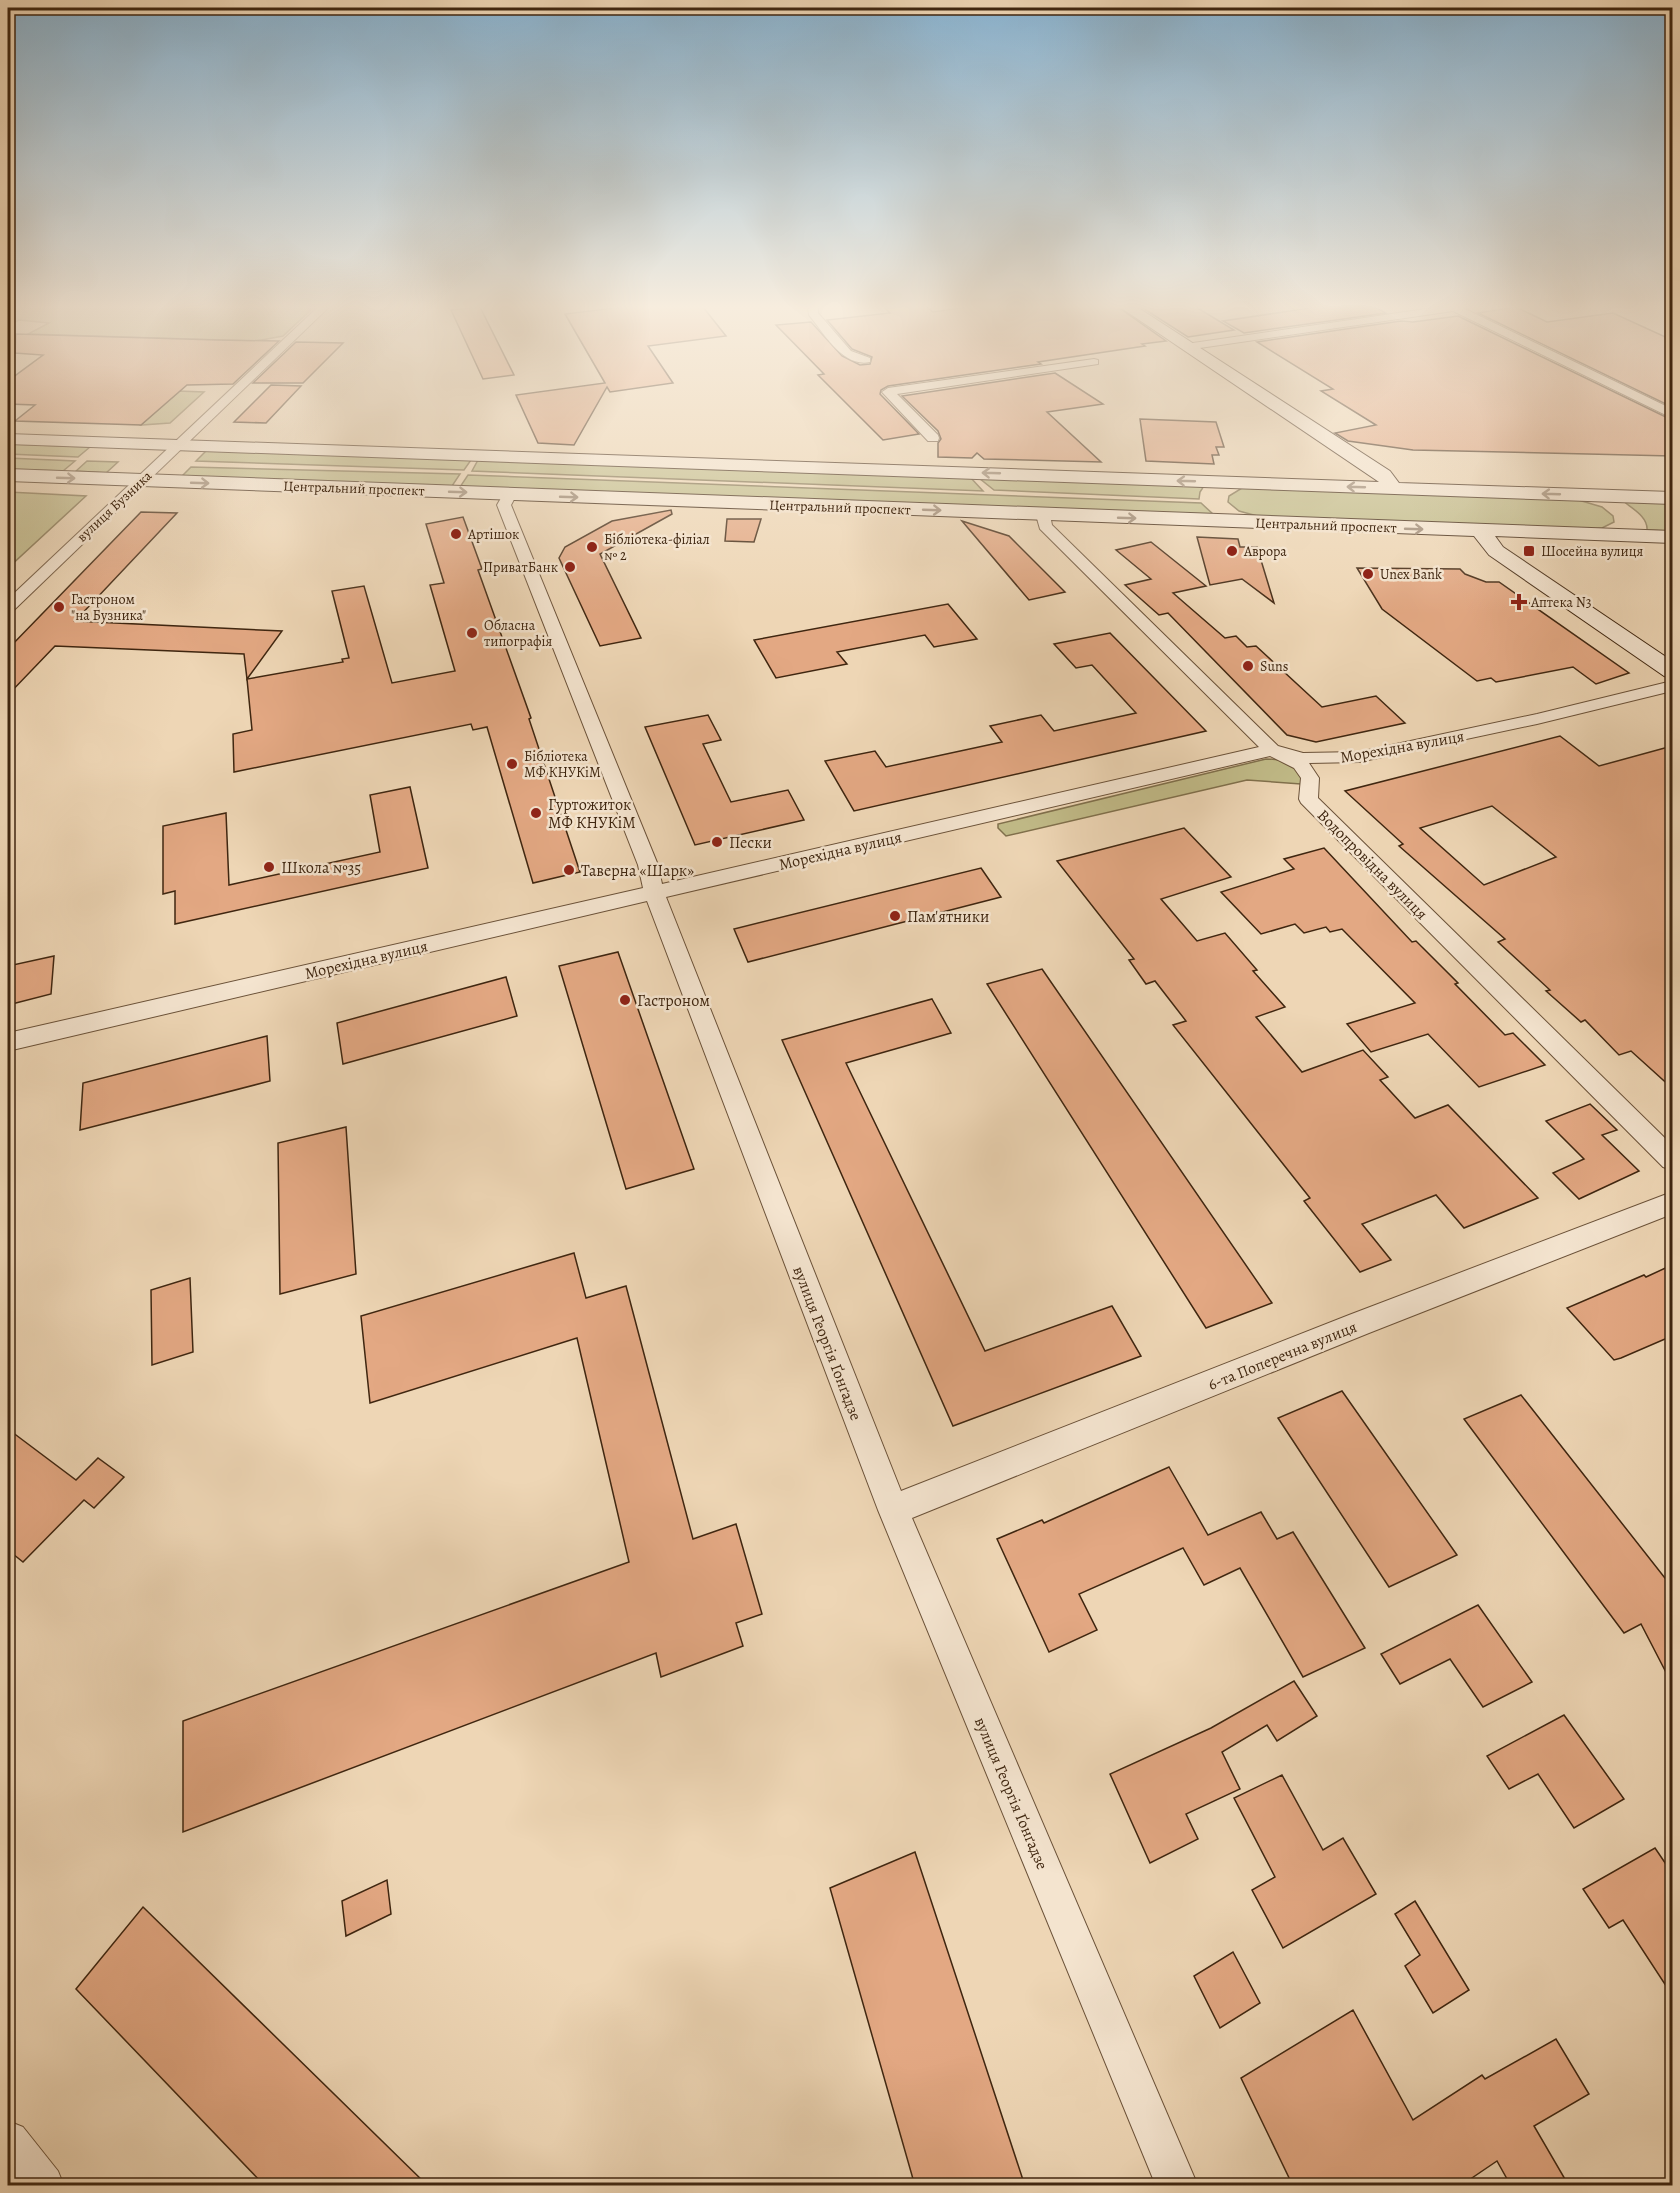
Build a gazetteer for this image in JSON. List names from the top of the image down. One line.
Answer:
{"streets":{"main road":["Центральний проспект"],"street":["вулиця Бузника","Морехідна вулиця","Водопровідна вулиця","вулиця Георгія Ґонґадзе","6-та Поперечна вулиця"]},"crossings":[["Центральний проспект","вулиця Бузника"],["Центральний проспект","Водопровідна вулиця"],["Центральний проспект","вулиця Георгія Ґонґадзе"],["Морехідна вулиця","Водопровідна вулиця"],["Морехідна вулиця","вулиця Георгія Ґонґадзе"],["вулиця Георгія Ґонґадзе","6-та Поперечна вулиця"]],"places":{"other":["Артішок","Бібліотека-філіал № 2","Аврора","ПриватБанк","Unex Bank","Гастроном \"на Бузника\"","Обласна типографія","Suns","Бібліотека МФ КНУКіМ","Гуртожиток МФ КНУКіМ","Пески","Школа №35","Таверна «Шарк»","Пам'ятники","Гастроном"],"transit":["Шосейна вулиця"],"health":["Аптека N3"]}}
